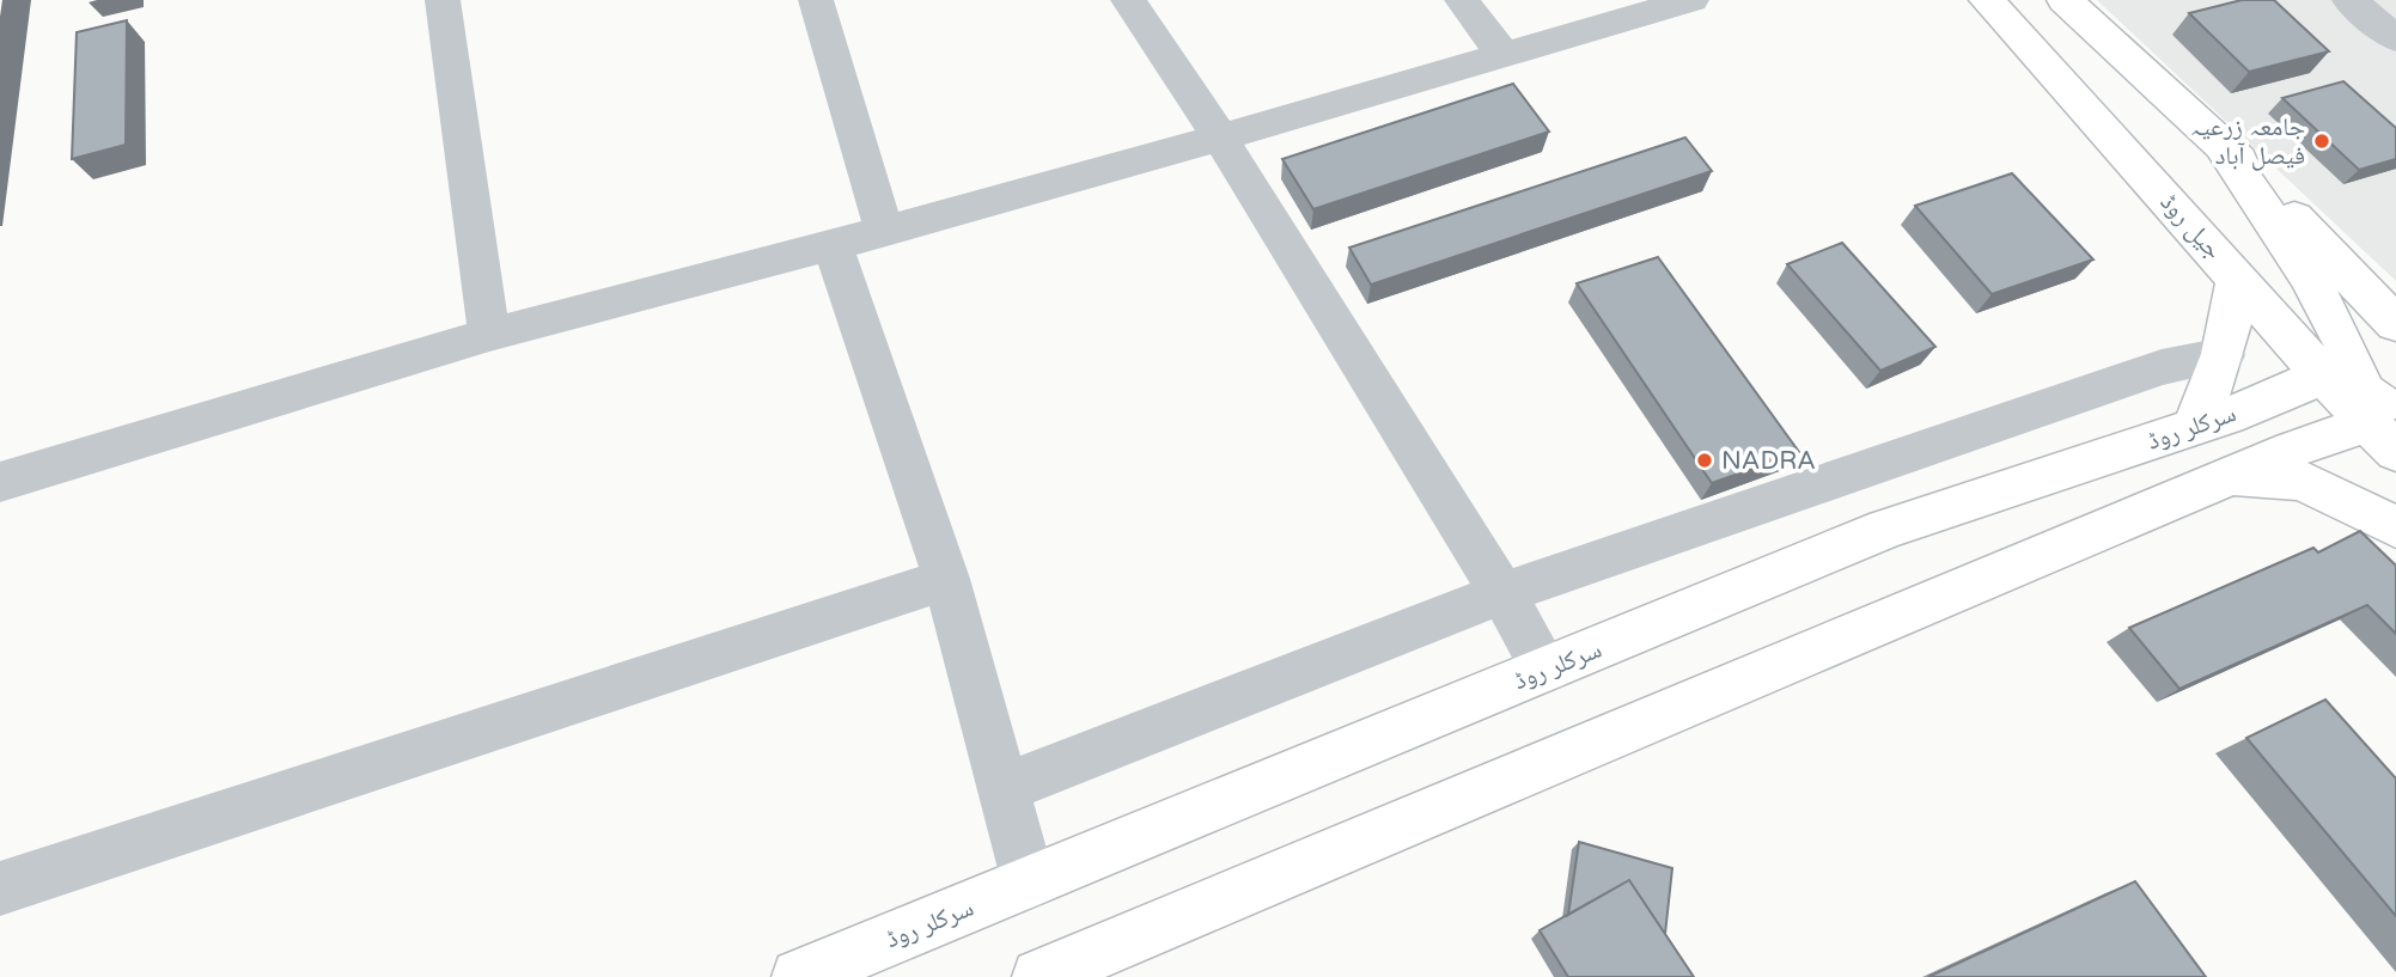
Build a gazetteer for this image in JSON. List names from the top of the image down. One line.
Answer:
{"streets":{"main road":["جیل روڈ","سرکلر روڈ"]},"crossings":[["جیل روڈ","سرکلر روڈ"]],"places":["جامعہ زرعیہ فیصل آباد","NADRA"]}
